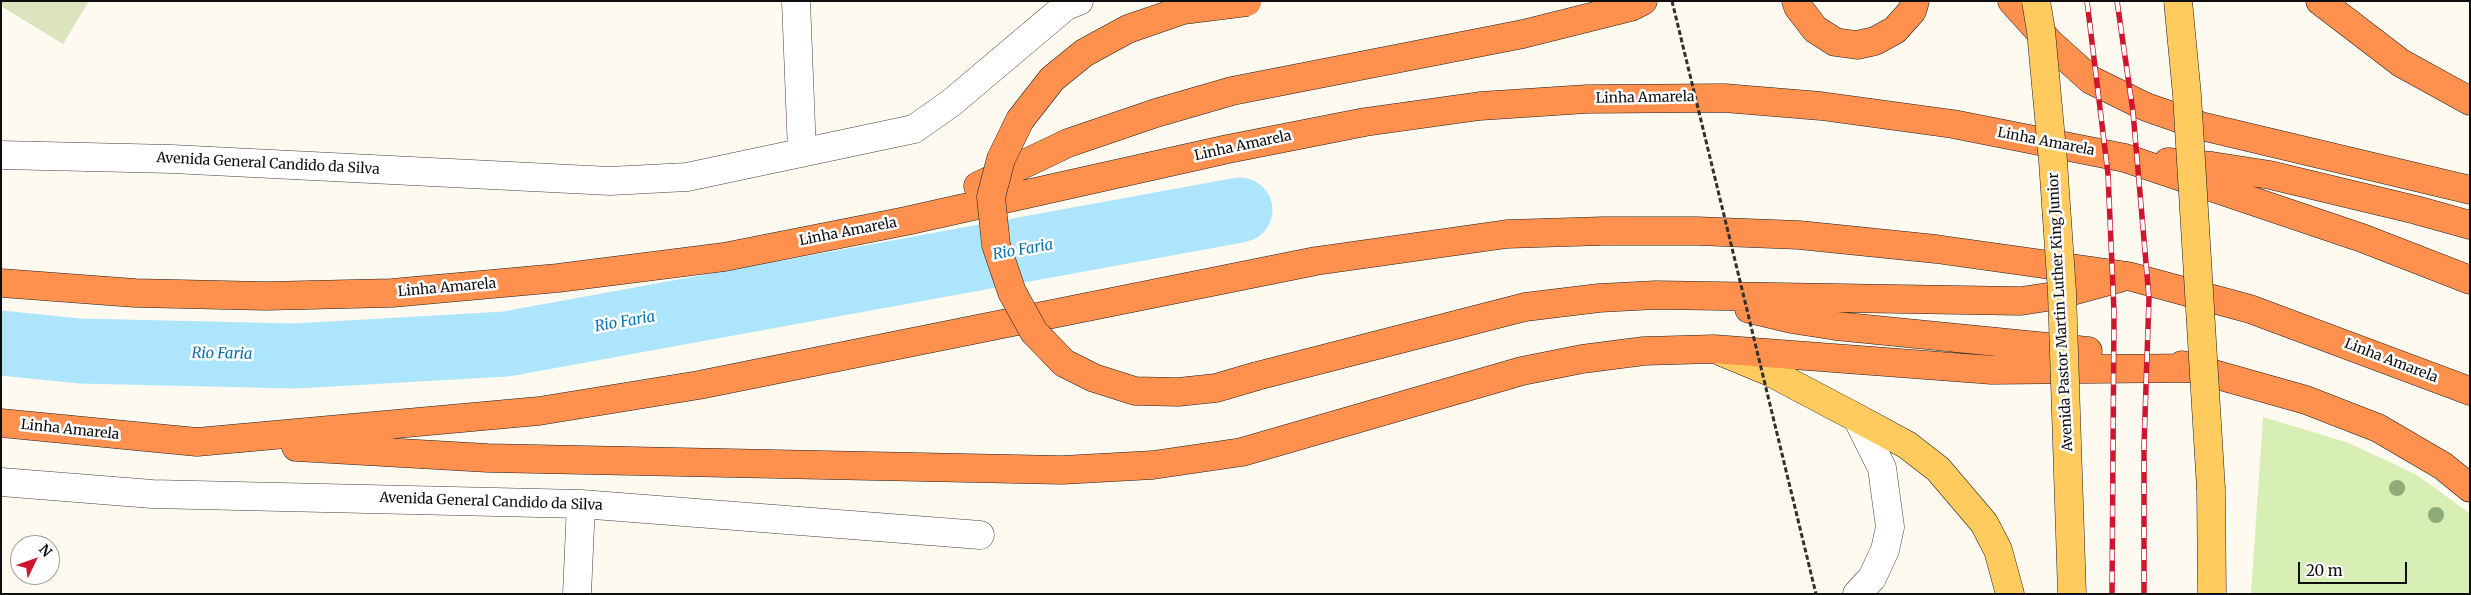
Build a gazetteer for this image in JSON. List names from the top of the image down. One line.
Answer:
{"streets":{"highway":["Linha Amarela"],"main road":["Avenida Pastor Martin Luther King Junior"],"street":["Avenida General Candido da Silva"]},"water":["Rio Faria"],"scale_bar":"20 m","north":"top right"}
